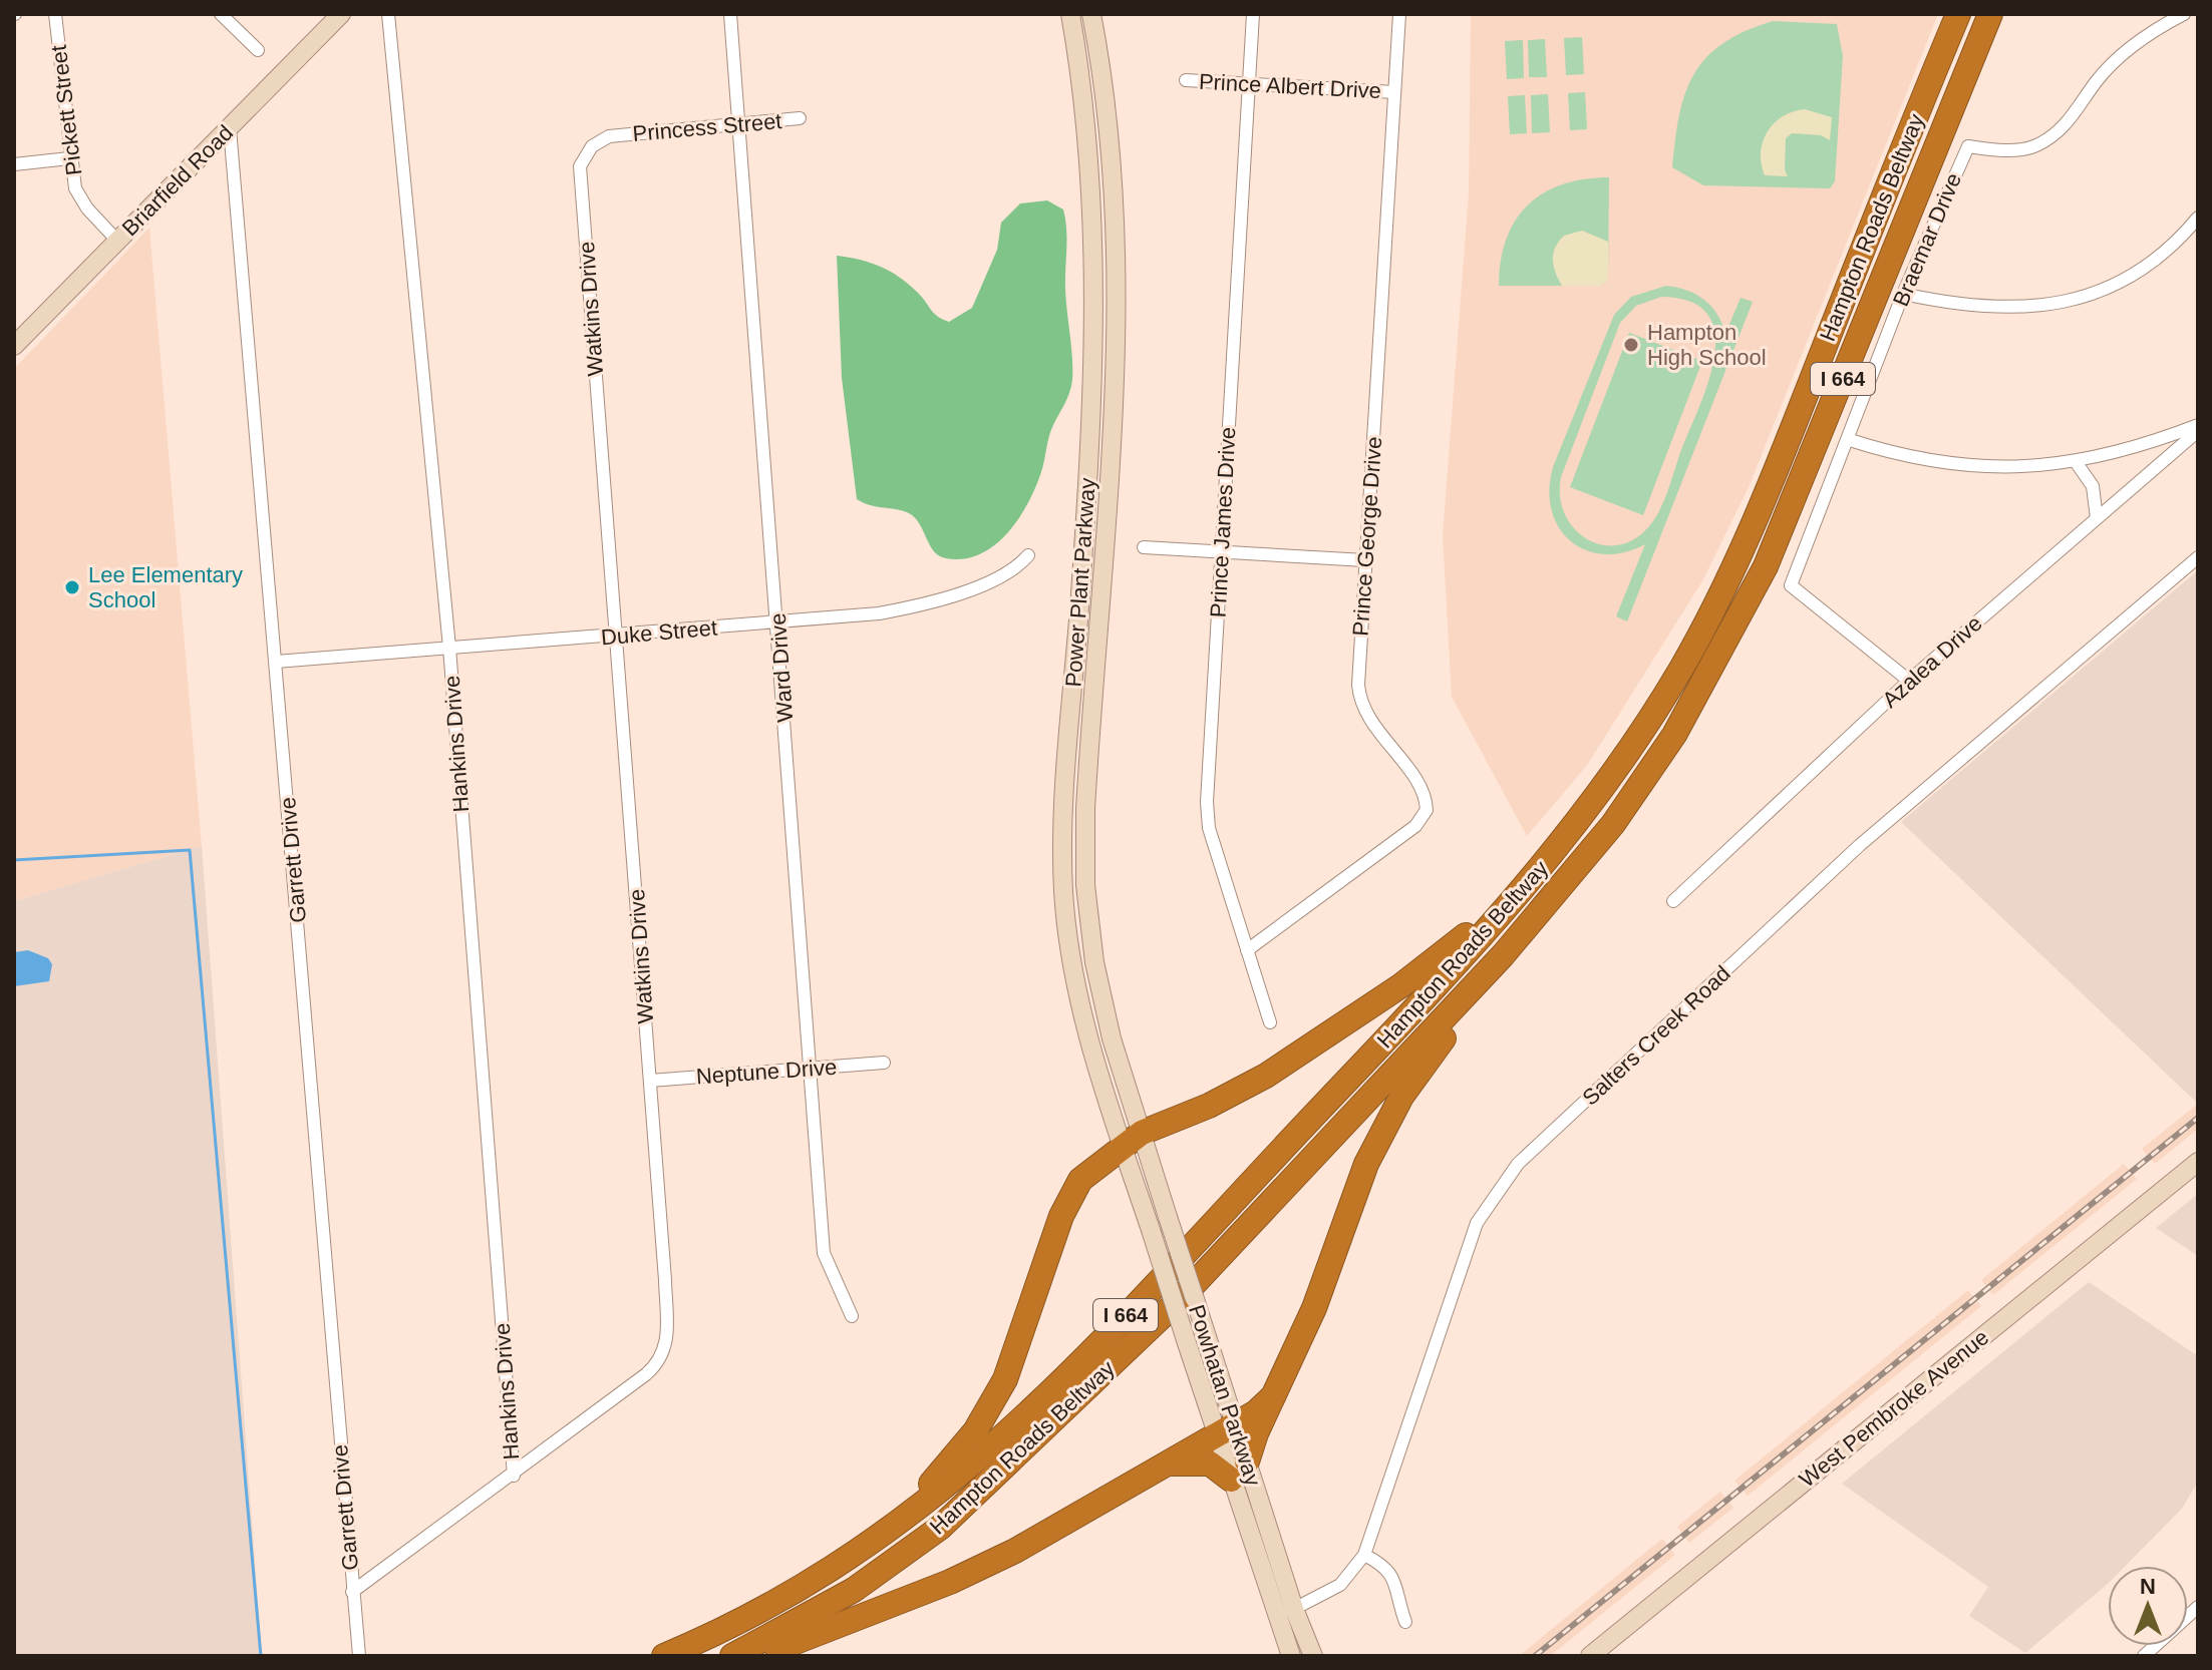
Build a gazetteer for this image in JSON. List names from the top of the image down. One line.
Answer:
{"streets":{"highway":["Hampton Roads Beltway","I 664"],"main road":["Briarfield Road","Power Plant Parkway","Powhatan Parkway","West Pembroke Avenue"],"street":["Prince Albert Drive","Pickett Street","Princess Street","Braemar Drive","Watkins Drive","Prince James Drive","Prince George Drive","Duke Street","Azalea Drive","Ward Drive","Hankins Drive","Garrett Drive","Salters Creek Road","Neptune Drive"]},"crossings":[["Prince Albert Drive","Prince James Drive"],["Prince Albert Drive","Prince George Drive"],["Pickett Street","Briarfield Road"],["Princess Street","Watkins Drive"],["Princess Street","Ward Drive"],["Briarfield Road","Garrett Drive"],["Braemar Drive","Azalea Drive"],["Watkins Drive","Duke Street"],["Watkins Drive","Hankins Drive"],["Watkins Drive","Garrett Drive"],["Watkins Drive","Neptune Drive"],["Prince James Drive","Prince George Drive"],["Power Plant Parkway","Powhatan Parkway"],["Duke Street","Ward Drive"],["Duke Street","Hankins Drive"],["Duke Street","Garrett Drive"],["Ward Drive","Neptune Drive"],["Salters Creek Road","Powhatan Parkway"]],"places":["Hampton High School","Lee Elementary School"],"north":"top"}
